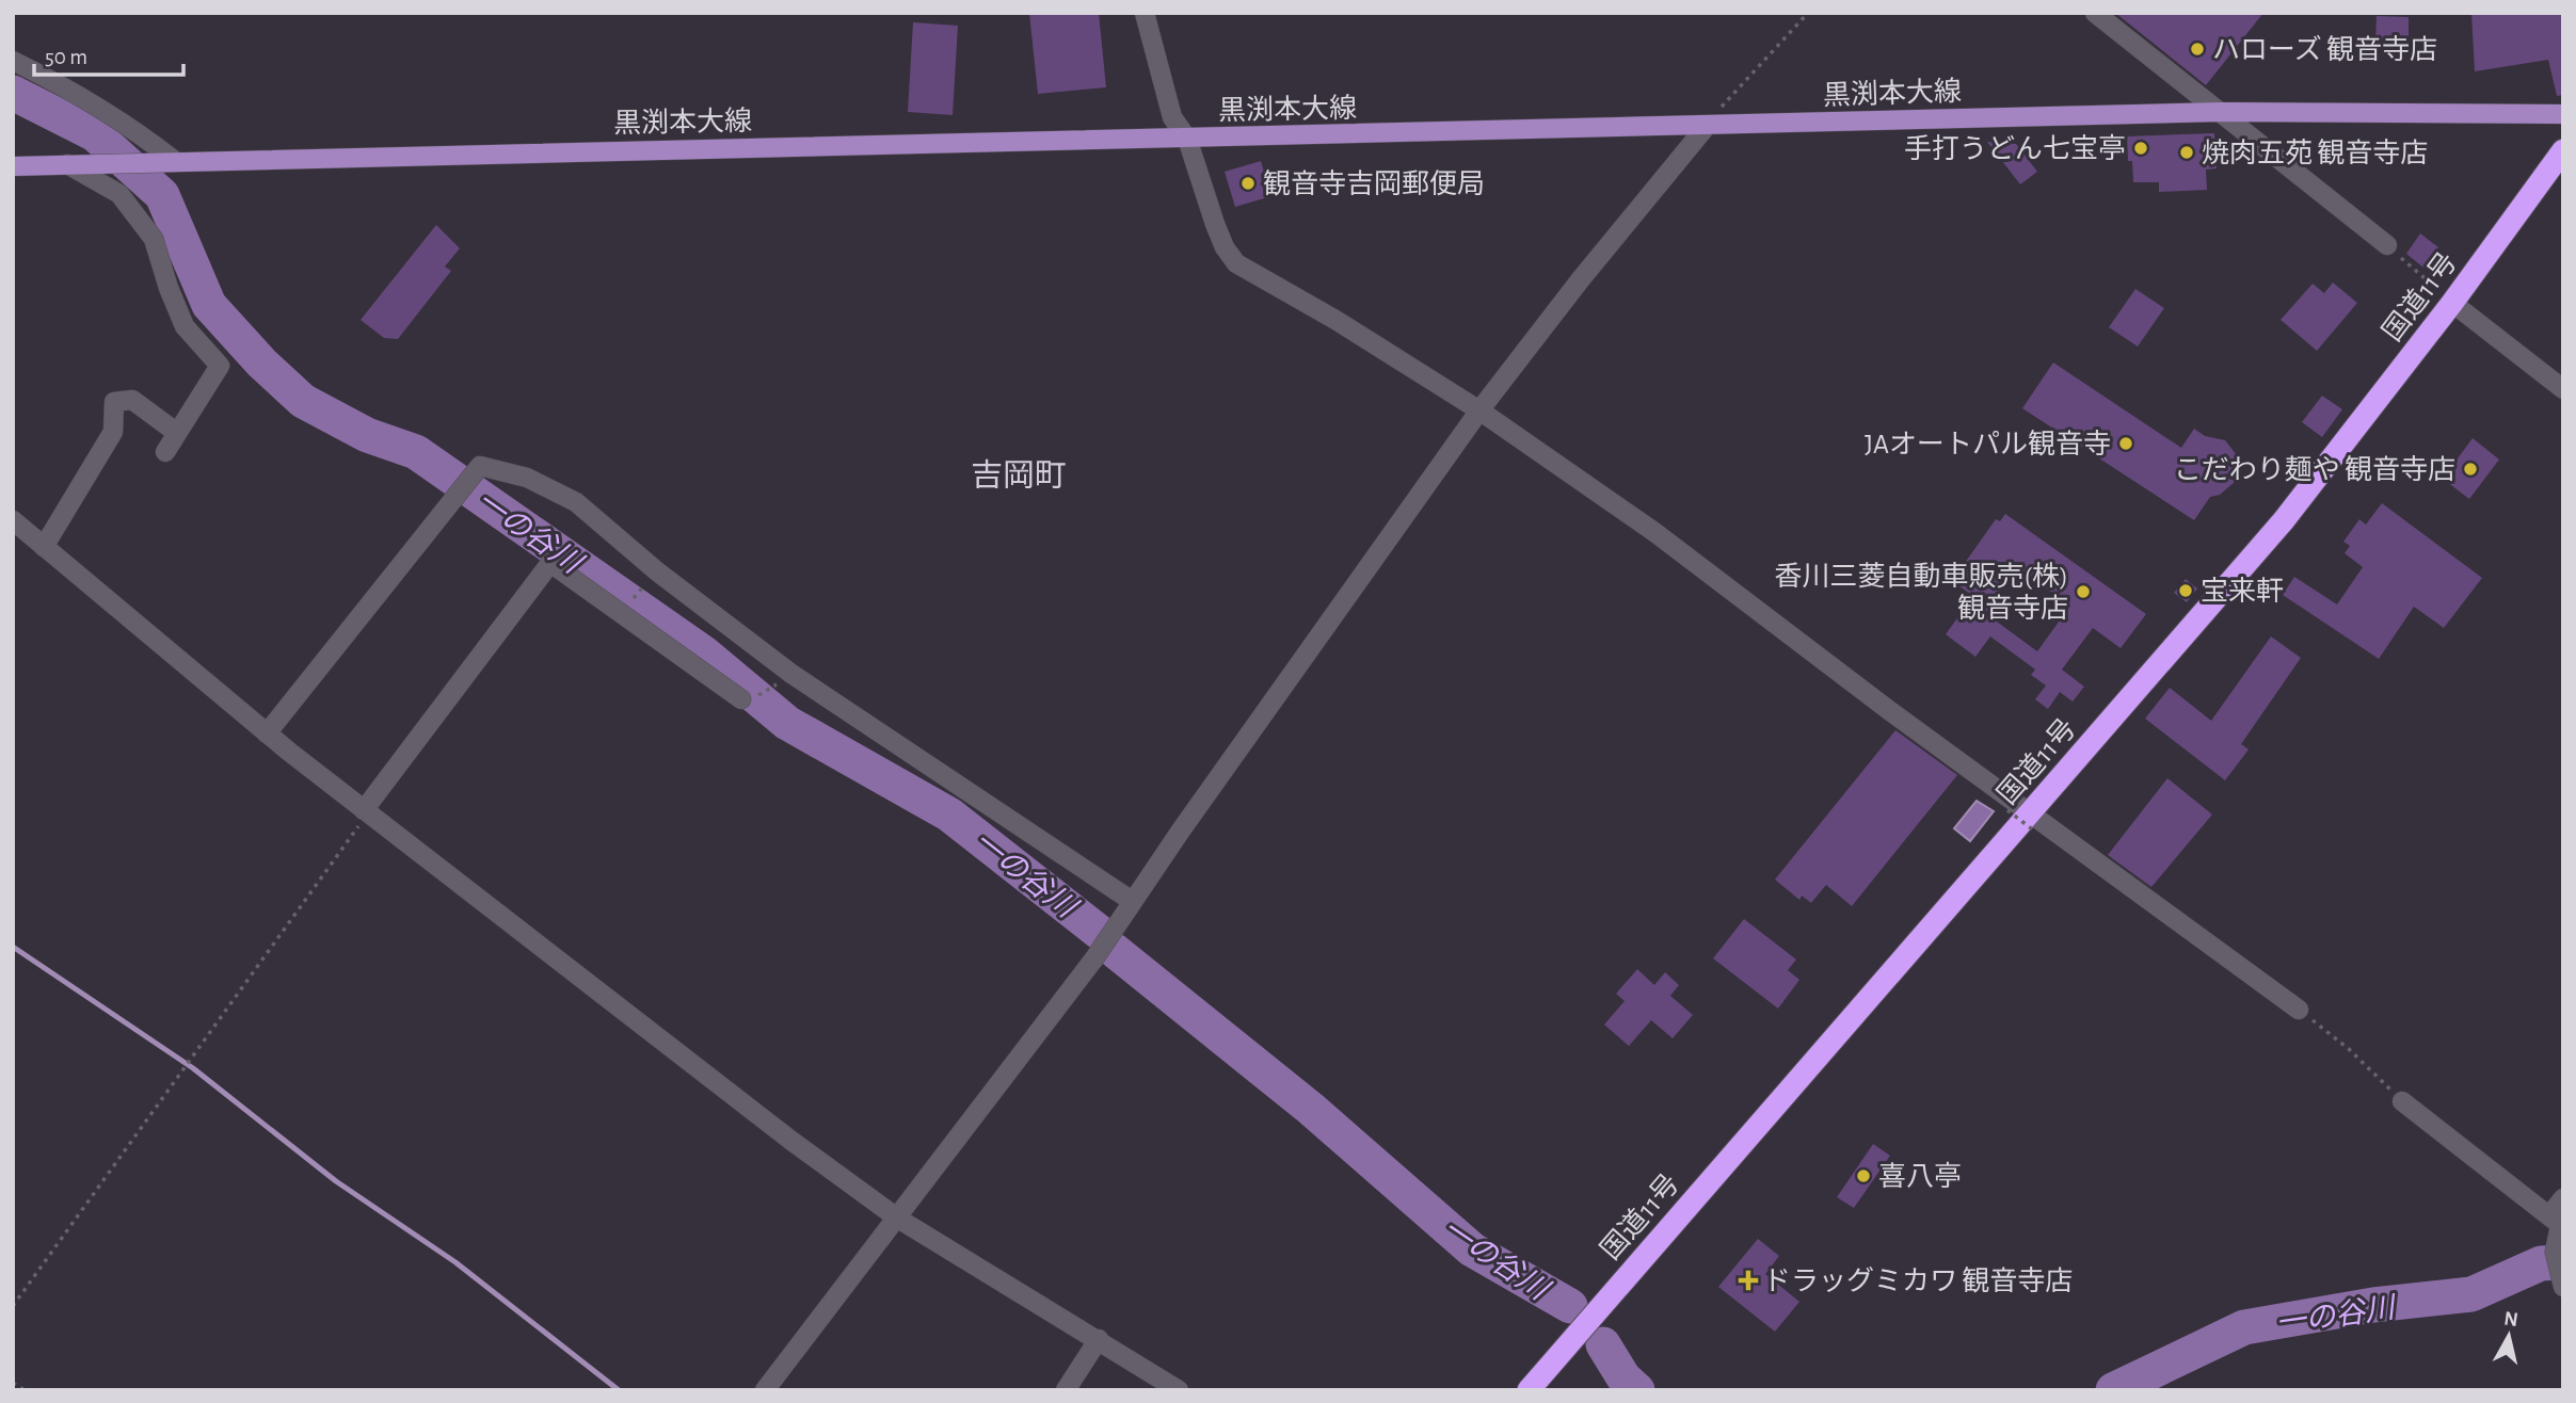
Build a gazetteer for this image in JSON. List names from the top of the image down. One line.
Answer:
{"streets":{"highway":["国道11号"],"main road":["黒渕本大線"]},"districts":["吉岡町"],"water":["一の谷川"],"places":{"other":["ハローズ 観音寺店","手打うどん七宝亭","焼肉五苑 観音寺店","観音寺吉岡郵便局","JAオートパル観音寺","こだわり麺や 観音寺店","宝来軒","香川三菱自動車販売(株) 観音寺店","喜八亭"],"health":["ドラッグミカワ 観音寺店"]},"scale_bar":"50 m","north":"top"}
